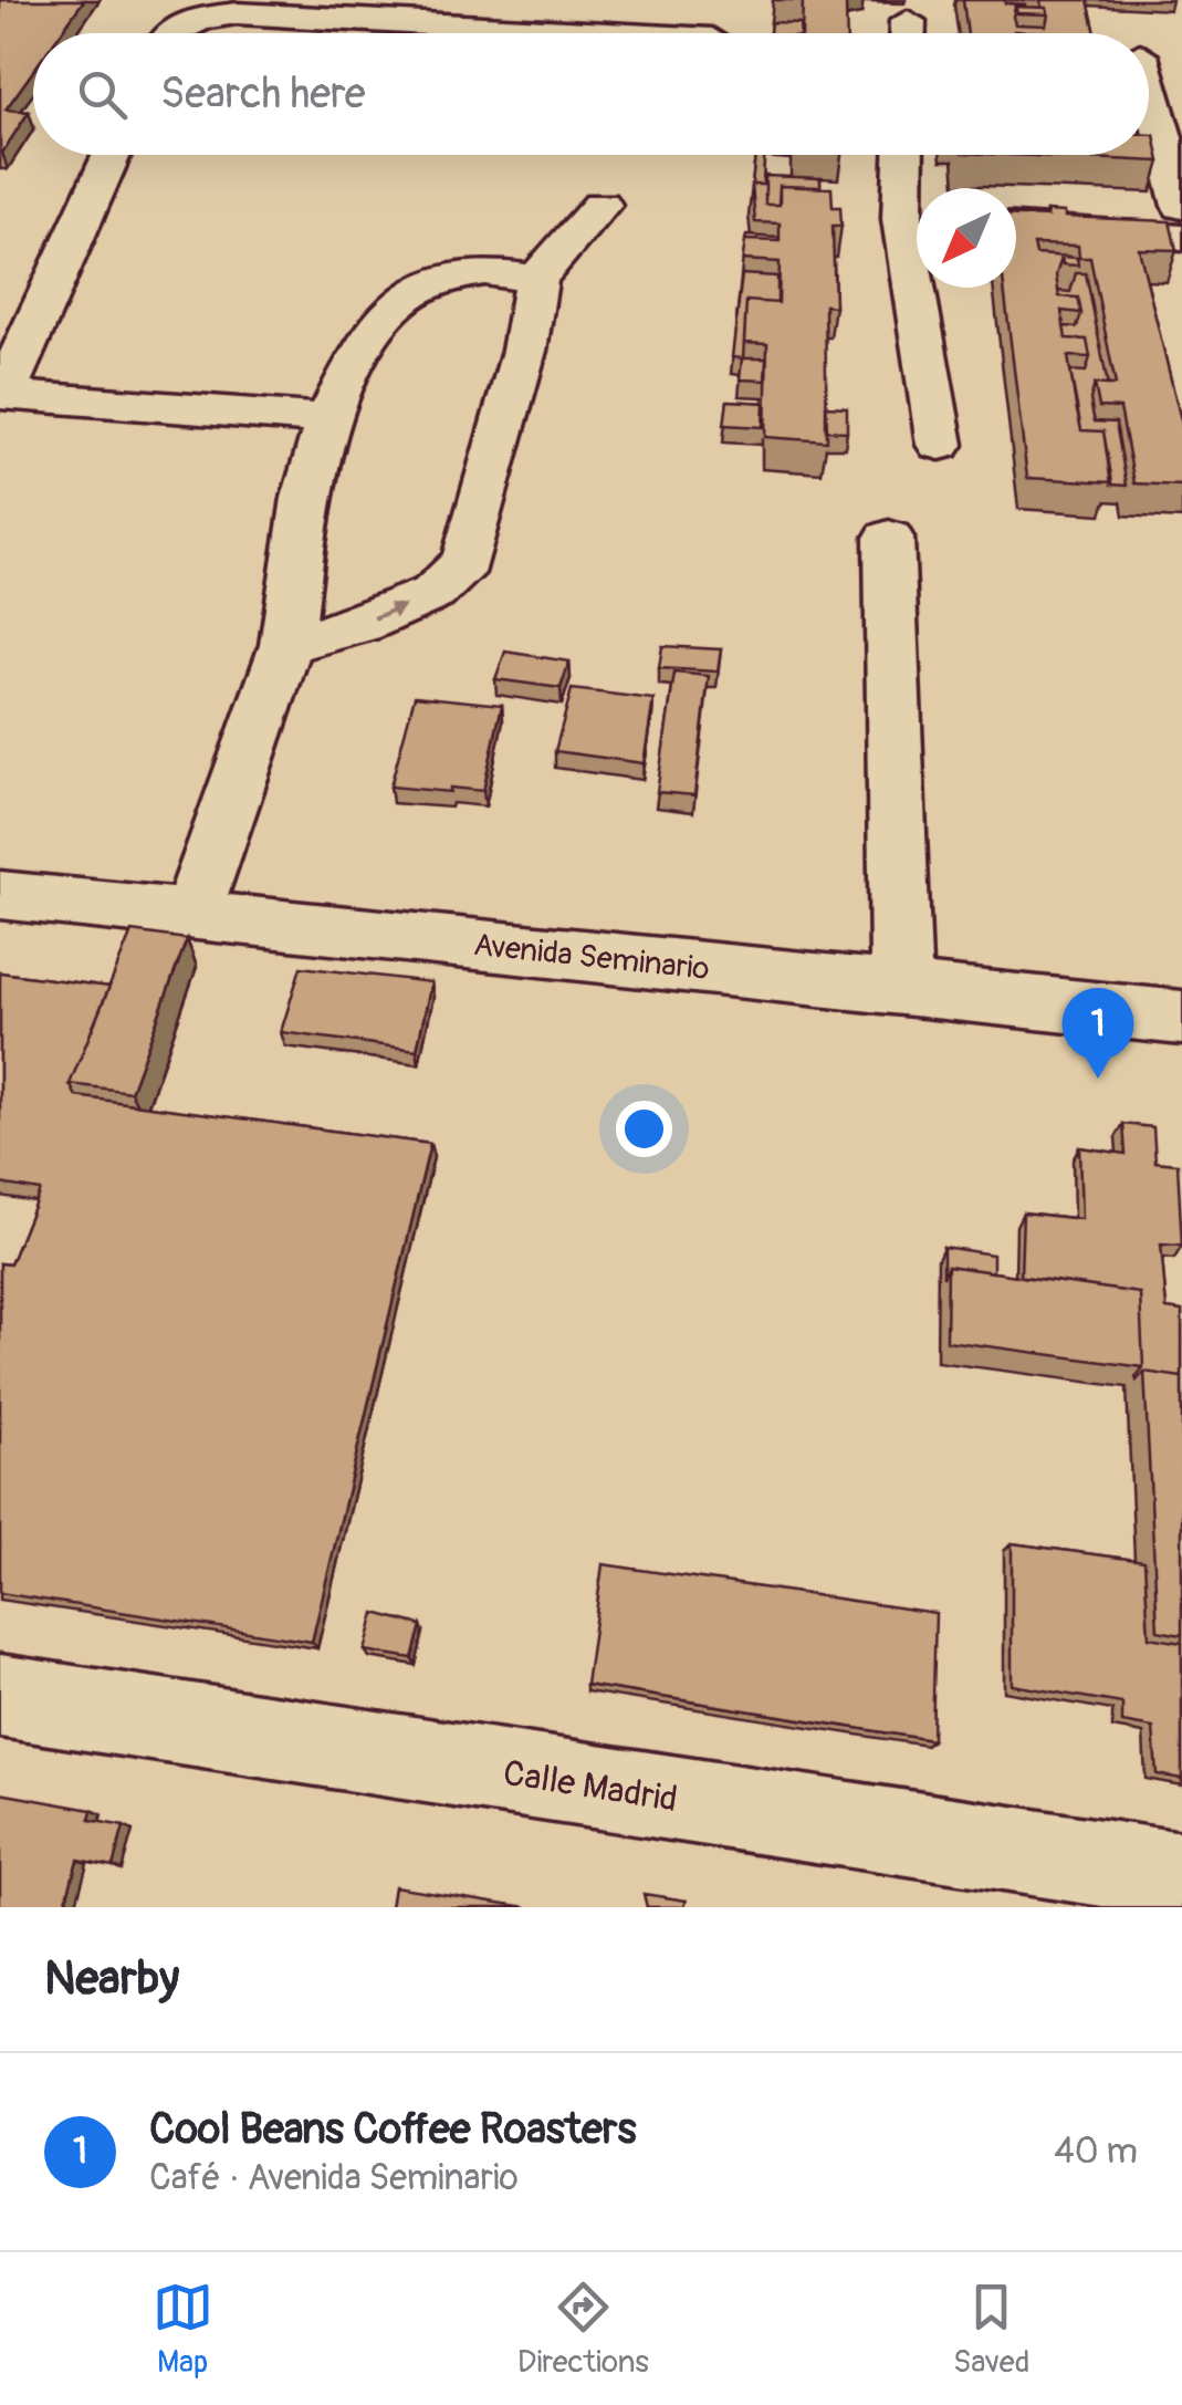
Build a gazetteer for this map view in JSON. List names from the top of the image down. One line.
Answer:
{"streets":{"street":["Avenida Seminario","Calle Madrid"]},"north":"bottom left","page":{"search":"Search here","pins":"1","heading":"Nearby","list":[{"mark":"1","name":"Cool Beans Coffee Roasters","note":"Café · Avenida Seminario","value":"40 m"}],"nav":["Map","Directions","Saved"]}}
